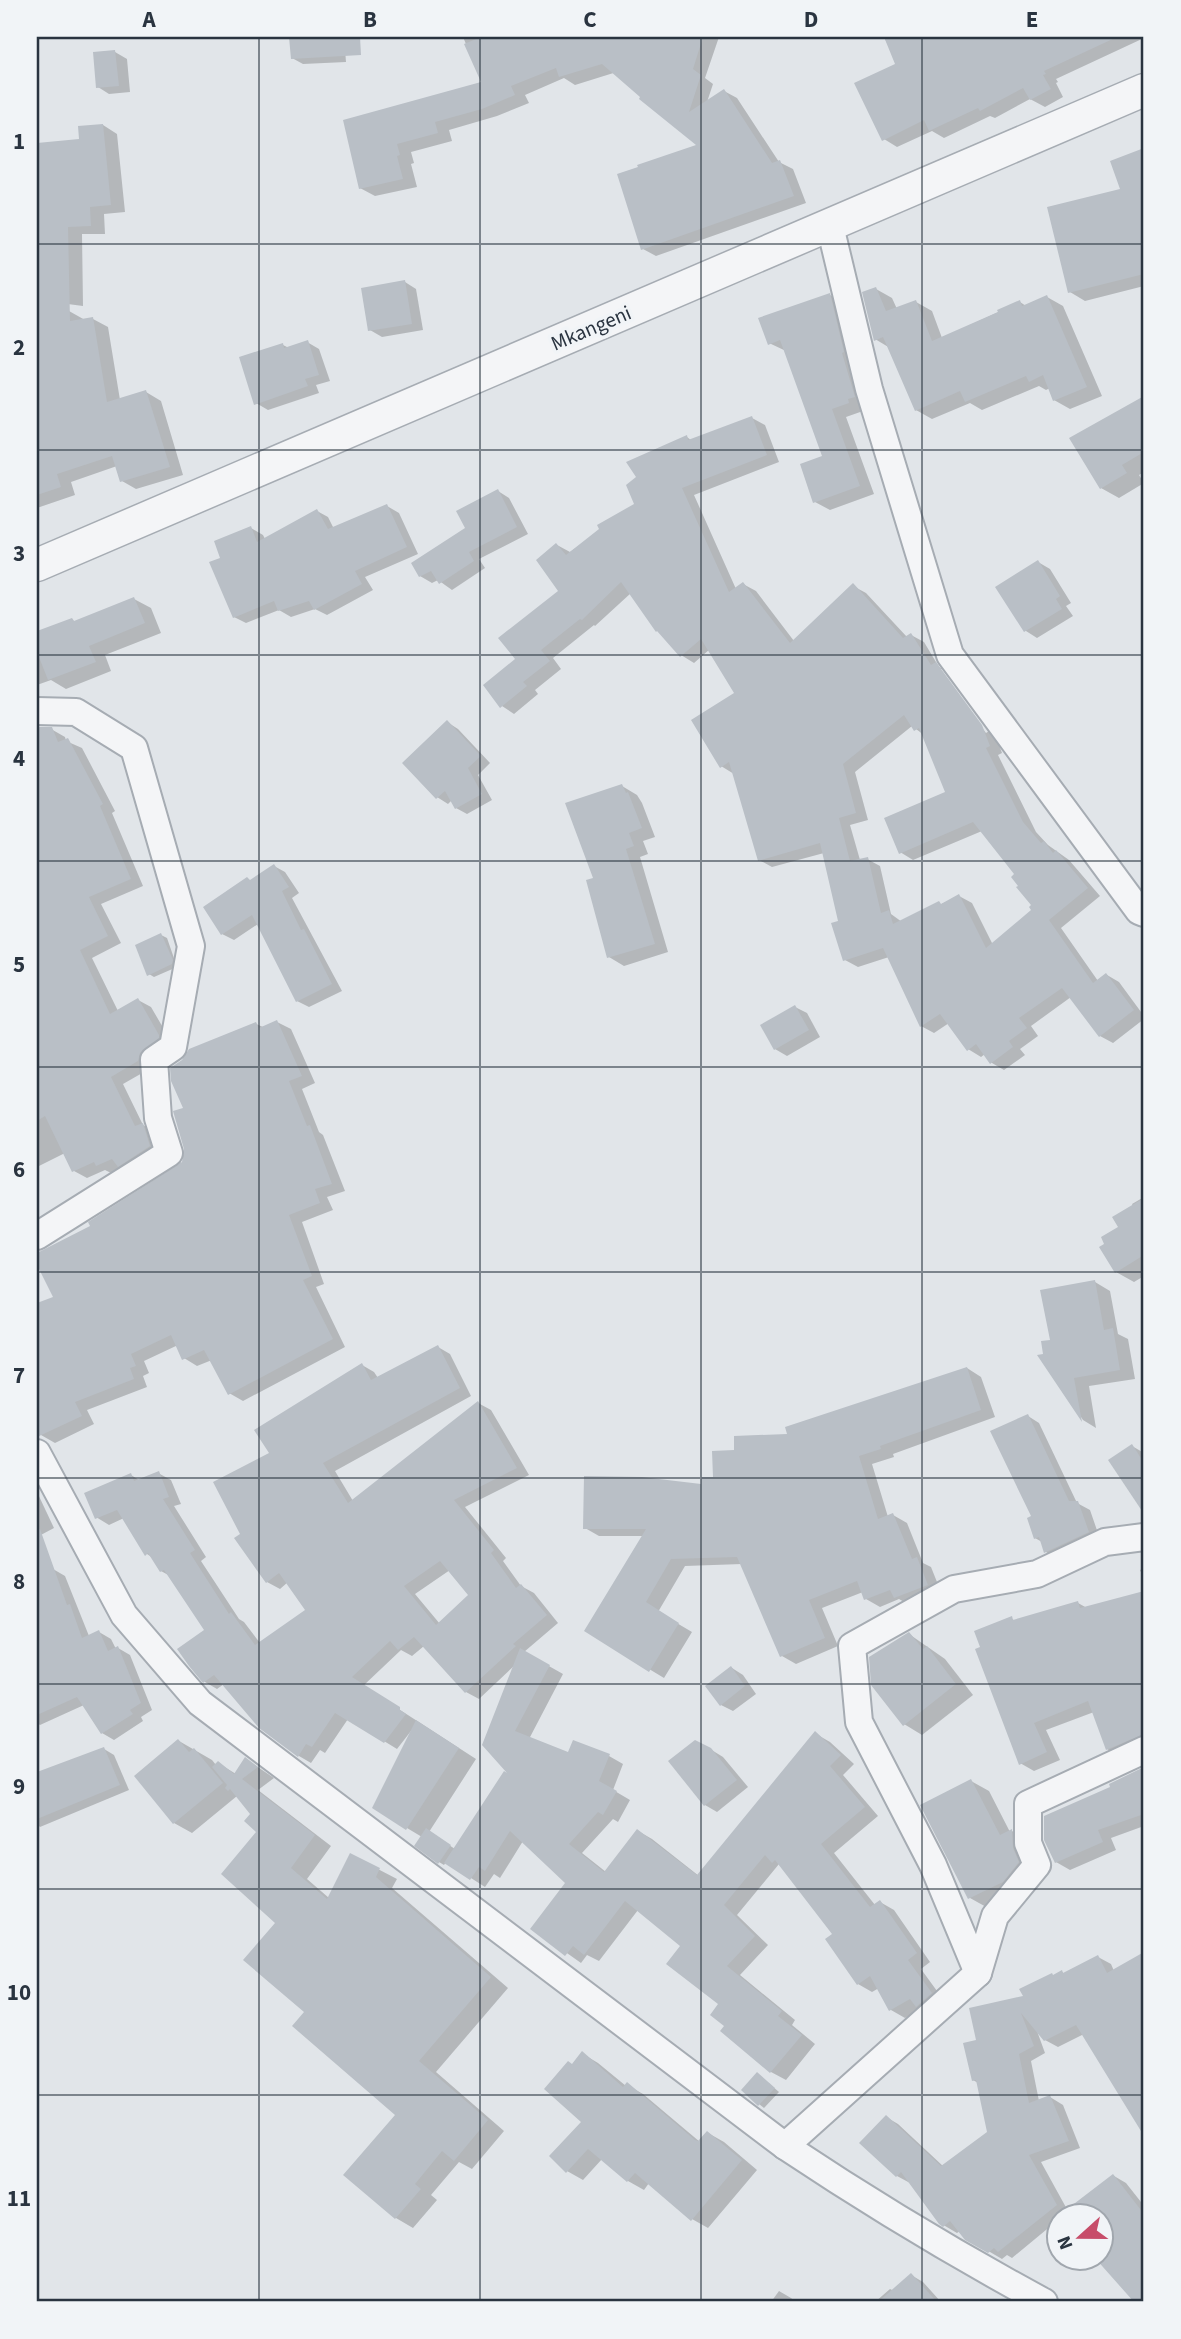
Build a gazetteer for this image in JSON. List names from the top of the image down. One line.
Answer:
{"streets":{"street":["Mkangeni"]},"north":"left","grid":{"columns":["A","B","C","D","E"],"rows":["1","2","3","4","5","6","7","8","9","10","11"]}}
